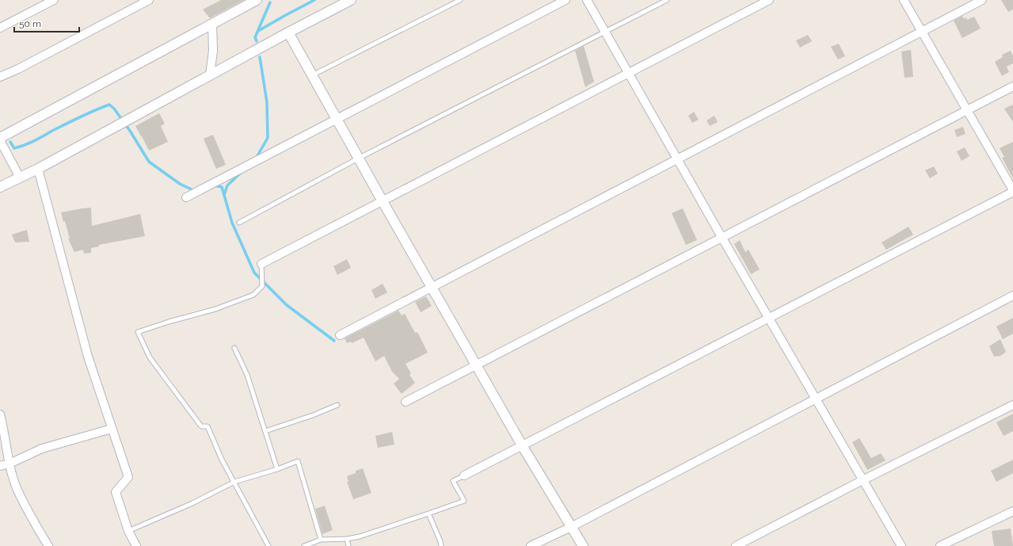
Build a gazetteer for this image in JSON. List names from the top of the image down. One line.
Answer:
{"scale_bar":"50 m"}
